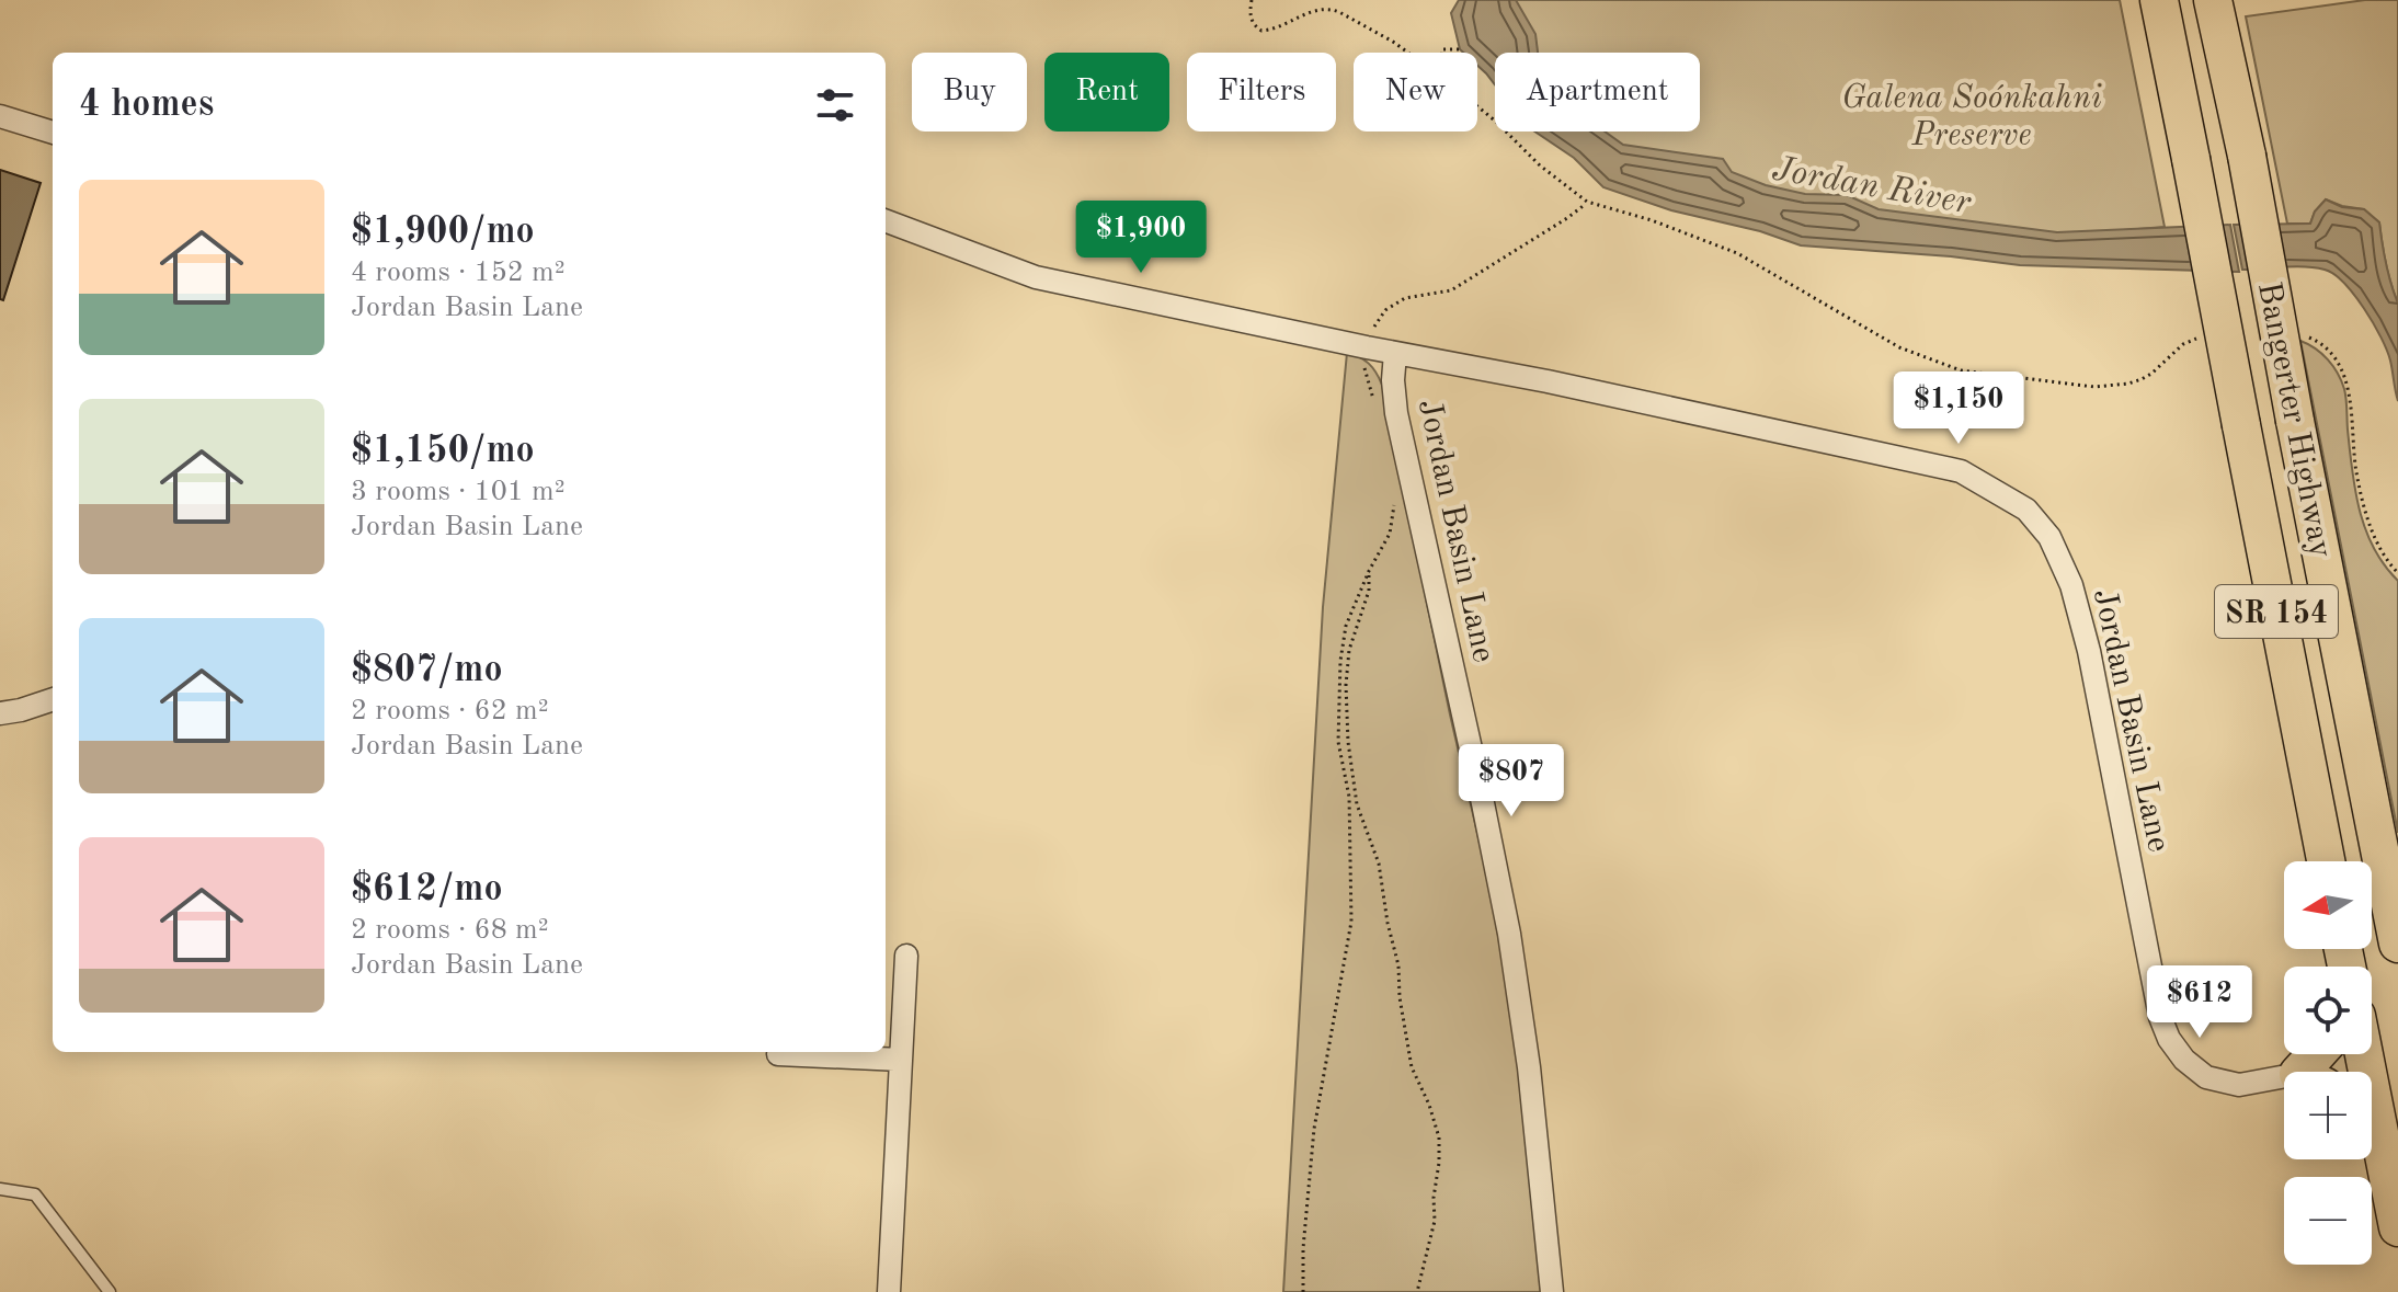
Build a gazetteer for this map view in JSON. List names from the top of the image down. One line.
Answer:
{"streets":{"highway":["Bangerter Highway","SR 154"],"street":["Jordan Basin Lane"]},"water":["Jordan River"],"parks":["Galena Soónkahni Preserve"],"north":"left","page":{"chip":["Buy","Rent","Filters","New","Apartment"],"heading":"4 homes","list":[{"name":"$1,900/mo","note":"4 rooms · 152 m² · Jordan Basin Lane"},{"name":"$1,150/mo","note":"3 rooms · 101 m² · Jordan Basin Lane"},{"name":"$807/mo","note":"2 rooms · 62 m² · Jordan Basin Lane"},{"name":"$612/mo","note":"2 rooms · 68 m² · Jordan Basin Lane"}],"price":["$1,900","$1,150","$807","$612"],"map_buttons":["+","−"]}}
